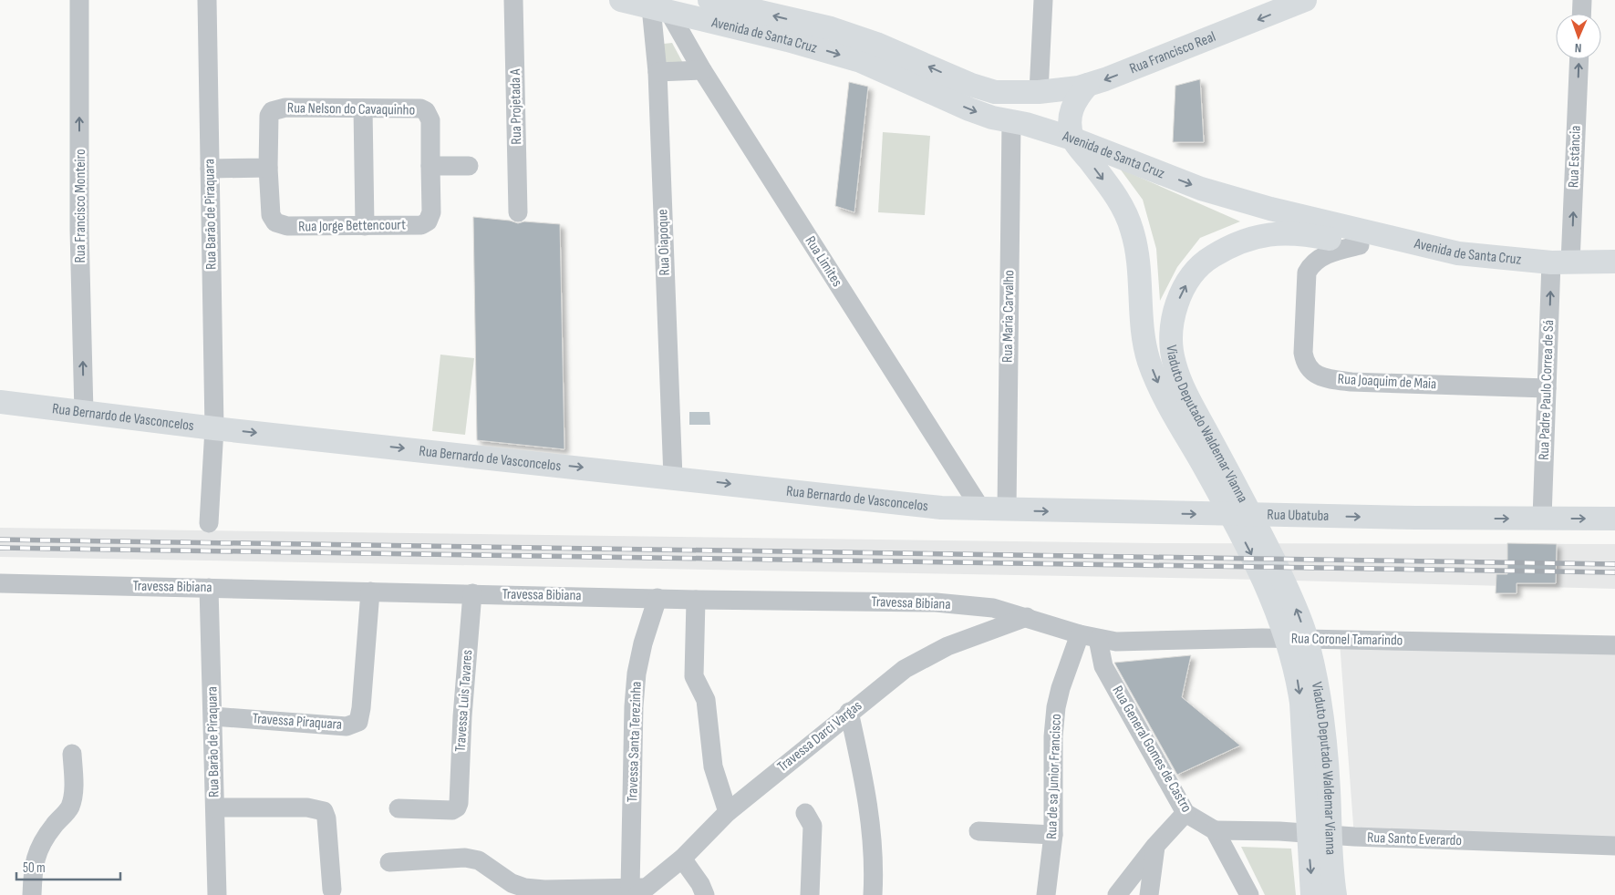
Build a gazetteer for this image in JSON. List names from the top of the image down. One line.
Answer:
{"streets":{"main road":["Avenida de Santa Cruz","Rua Francisco Real","Rua Bernardo de Vasconcelos","Viaduto Deputado Waldemar Vianna","Rua Ubatuba"],"street":["Rua Projetada A","Rua Nelson do Cavaquinho","Rua Estância","Rua Francisco Monteiro","Rua Barão de Piraquara","Rua Jorge Bettencourt","Rua Oiapoque","Rua Limites","Rua Maria Carvalho","Rua Joaquim de Maia","Rua Padre Paulo Correa de Sá","Travessa Bibiana","Rua Coronel Tamarindo","Travessa Luis Tavares","Travessa Piraquara","Travessa Darci Vargas","Travessa Santa Terezinha","Rua General Gomes de Castro","Rua de sa Junior Francisco","Rua Santo Everardo"]},"crossings":[["Avenida de Santa Cruz","Rua Francisco Real"],["Avenida de Santa Cruz","Rua Estância"],["Avenida de Santa Cruz","Rua Oiapoque"],["Avenida de Santa Cruz","Rua Limites"],["Avenida de Santa Cruz","Rua Maria Carvalho"],["Avenida de Santa Cruz","Rua Padre Paulo Correa de Sá"],["Avenida de Santa Cruz","Viaduto Deputado Waldemar Vianna"],["Rua Nelson do Cavaquinho","Rua Jorge Bettencourt"],["Rua Estância","Rua Padre Paulo Correa de Sá"],["Rua Francisco Monteiro","Rua Bernardo de Vasconcelos"],["Rua Barão de Piraquara","Rua Bernardo de Vasconcelos"],["Rua Barão de Piraquara","Travessa Bibiana"],["Rua Barão de Piraquara","Travessa Piraquara"],["Rua Oiapoque","Rua Limites"],["Rua Oiapoque","Rua Bernardo de Vasconcelos"],["Rua Limites","Rua Bernardo de Vasconcelos"],["Rua Limites","Rua Ubatuba"],["Rua Maria Carvalho","Rua Ubatuba"],["Rua Joaquim de Maia","Rua Padre Paulo Correa de Sá"],["Rua Joaquim de Maia","Viaduto Deputado Waldemar Vianna"],["Rua Padre Paulo Correa de Sá","Rua Ubatuba"],["Rua Bernardo de Vasconcelos","Rua Ubatuba"],["Travessa Bibiana","Rua Coronel Tamarindo"],["Travessa Bibiana","Travessa Luis Tavares"],["Travessa Bibiana","Travessa Piraquara"],["Travessa Bibiana","Travessa Darci Vargas"],["Travessa Bibiana","Travessa Santa Terezinha"],["Travessa Bibiana","Rua General Gomes de Castro"],["Travessa Bibiana","Rua de sa Junior Francisco"],["Rua Coronel Tamarindo","Rua General Gomes de Castro"],["Rua Coronel Tamarindo","Rua de sa Junior Francisco"],["Travessa Darci Vargas","Travessa Santa Terezinha"],["Rua General Gomes de Castro","Rua de sa Junior Francisco"],["Rua General Gomes de Castro","Rua Santo Everardo"]],"one_way":["Rua Francisco Real","Rua Estância","Rua Francisco Monteiro","Rua Padre Paulo Correa de Sá","Rua Bernardo de Vasconcelos","Rua Ubatuba"],"scale_bar":"50 m","north":"bottom"}
